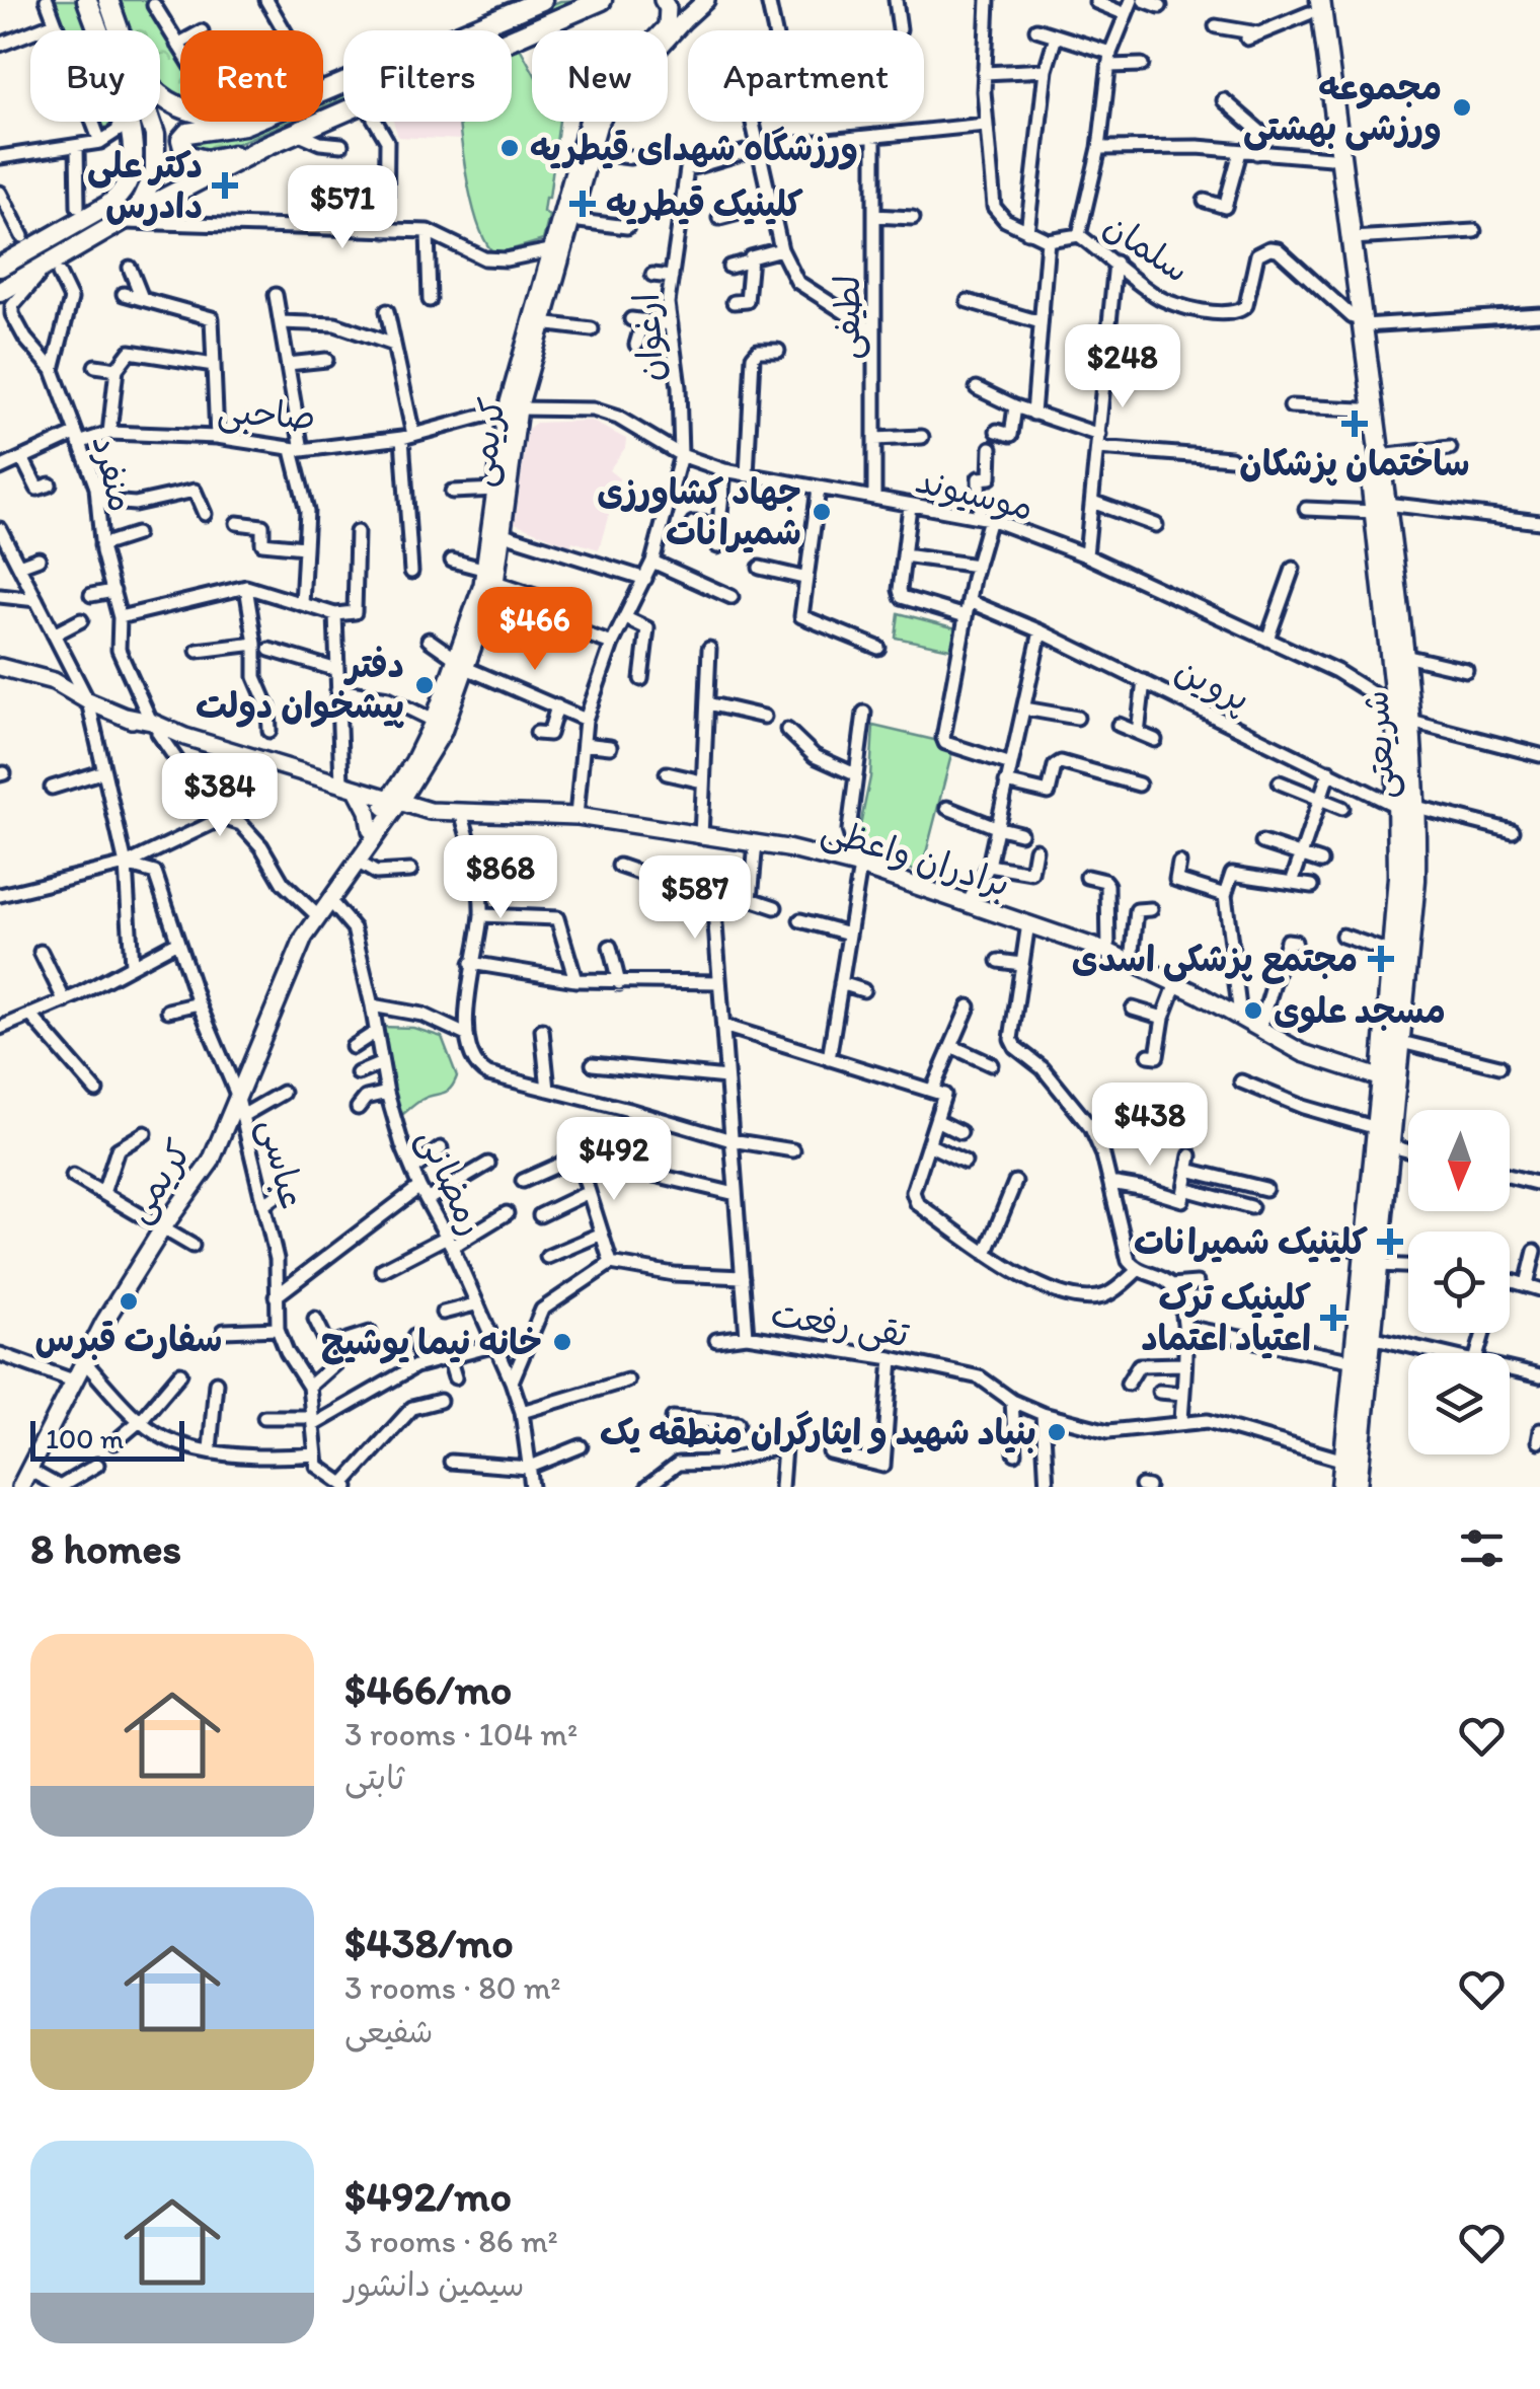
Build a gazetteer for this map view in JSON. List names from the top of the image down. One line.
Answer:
{"streets":{"main road":["کریمی","شریعتی","برادران واعظی"],"street":["سلمان","لطیفی","ارغوان","صاحبی","منفرد","موسیوند","پروین","عباسی","رمضانی","تقی رفعت"]},"crossings":[["سلمان","شریعتی"],["لطیفی","موسیوند"],["ارغوان","موسیوند"],["ارغوان","برادران واعظی"],["صاحبی","کریمی"],["صاحبی","منفرد"],["صاحبی","موسیوند"],["کریمی","منفرد"],["کریمی","موسیوند"],["کریمی","برادران واعظی"],["کریمی","عباسی"],["کریمی","رمضانی"],["منفرد","برادران واعظی"],["موسیوند","شریعتی"],["پروین","شریعتی"],["شریعتی","برادران واعظی"],["شریعتی","تقی رفعت"]],"places":{"other":["مجموعه ورزشی بهشتی","ورزشگاه شهدای قیطریه","جهاد کشاورزی شمیرانات","دفتر پیشخوان دولت","مسجد علوی","سفارت قبرس","خانه نیما یوشیج","بنیاد شهید و ایثارگران منطقه یک"],"health":["دکتر علی دادرس","کلینیک قیطریه","ساختمان پزشکان","مجتمع پزشکی اسدی","کلینیک شمیرانات","کلینیک ترک اعتیاد اعتماد"]},"scale_bar":"100 m","north":"bottom","page":{"chip":["Buy","Rent","Filters","New","Apartment"],"price":["$571","$248","$466","$384","$868","$587","$438","$492"],"scale":"100 m","heading":"8 homes","list":[{"name":"$466/mo","note":"3 rooms · 104 m² · ثابتی"},{"name":"$438/mo","note":"3 rooms · 80 m² · شفیعی"},{"name":"$492/mo","note":"3 rooms · 86 m² · سیمین دانشور"}]}}
